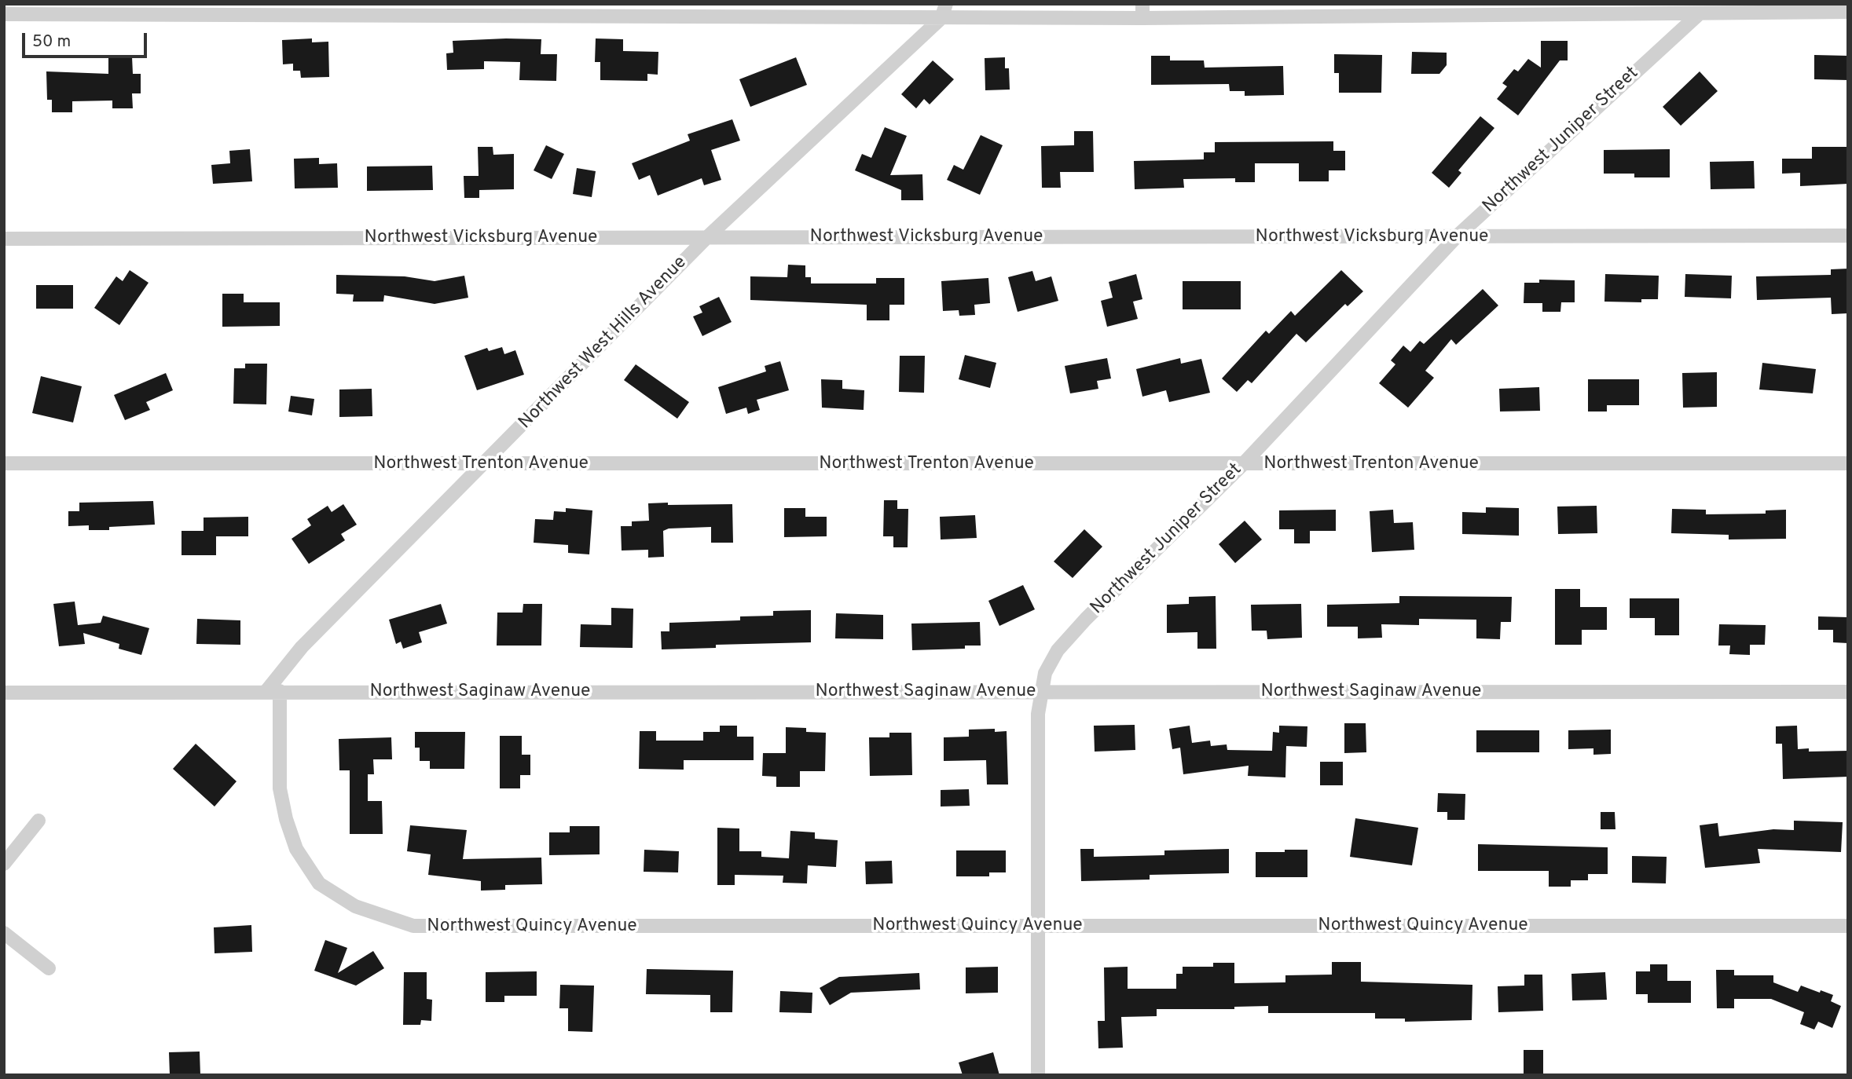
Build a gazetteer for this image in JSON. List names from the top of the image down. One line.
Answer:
{"streets":{"street":["Northwest Juniper Street","Northwest Vicksburg Avenue","Northwest West Hills Avenue","Northwest Trenton Avenue","Northwest Saginaw Avenue","Northwest Quincy Avenue"]},"crossings":[["Northwest Juniper Street","Northwest Vicksburg Avenue"],["Northwest Juniper Street","Northwest Trenton Avenue"],["Northwest Juniper Street","Northwest Saginaw Avenue"],["Northwest Juniper Street","Northwest Quincy Avenue"],["Northwest Vicksburg Avenue","Northwest West Hills Avenue"],["Northwest West Hills Avenue","Northwest Trenton Avenue"],["Northwest West Hills Avenue","Northwest Saginaw Avenue"],["Northwest West Hills Avenue","Northwest Quincy Avenue"],["Northwest Saginaw Avenue","Northwest Quincy Avenue"]],"scale_bar":"50 m"}
